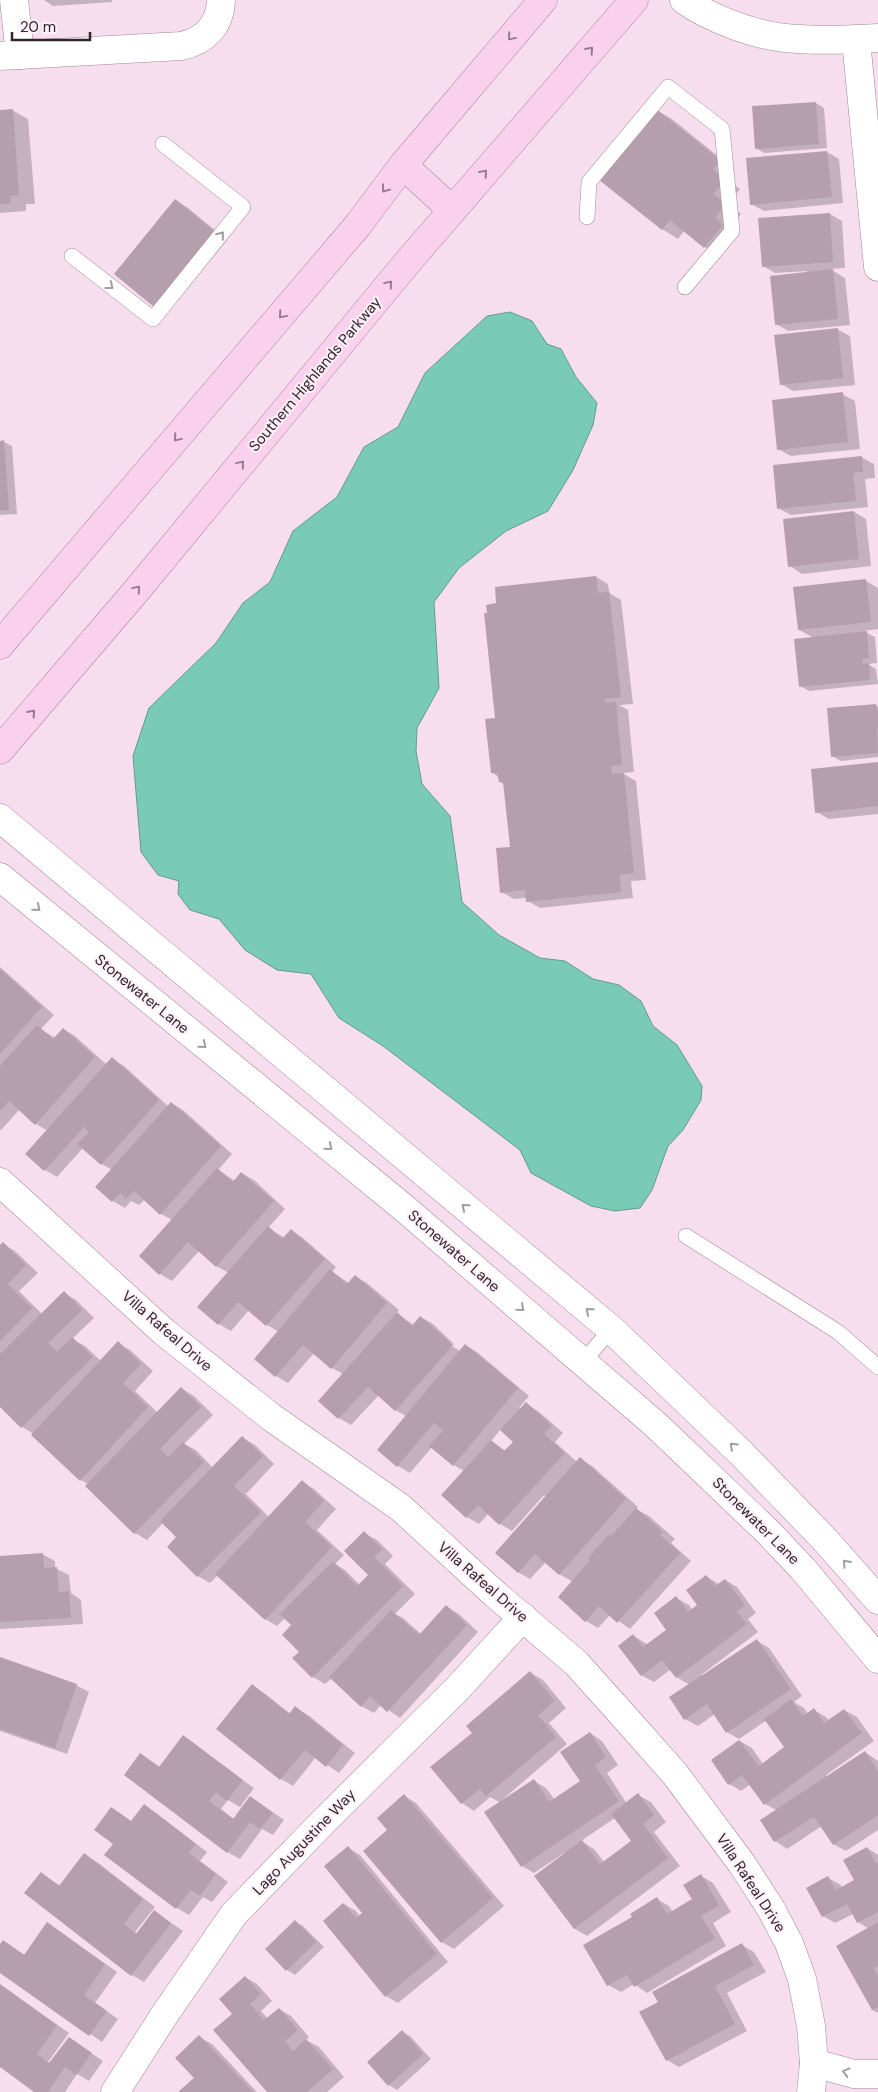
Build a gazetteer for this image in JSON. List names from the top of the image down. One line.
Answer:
{"streets":{"main road":["Southern Highlands Parkway"],"street":["Stonewater Lane","Villa Rafeal Drive","Lago Augustine Way"]},"crossings":[["Villa Rafeal Drive","Lago Augustine Way"]],"scale_bar":"20 m"}
